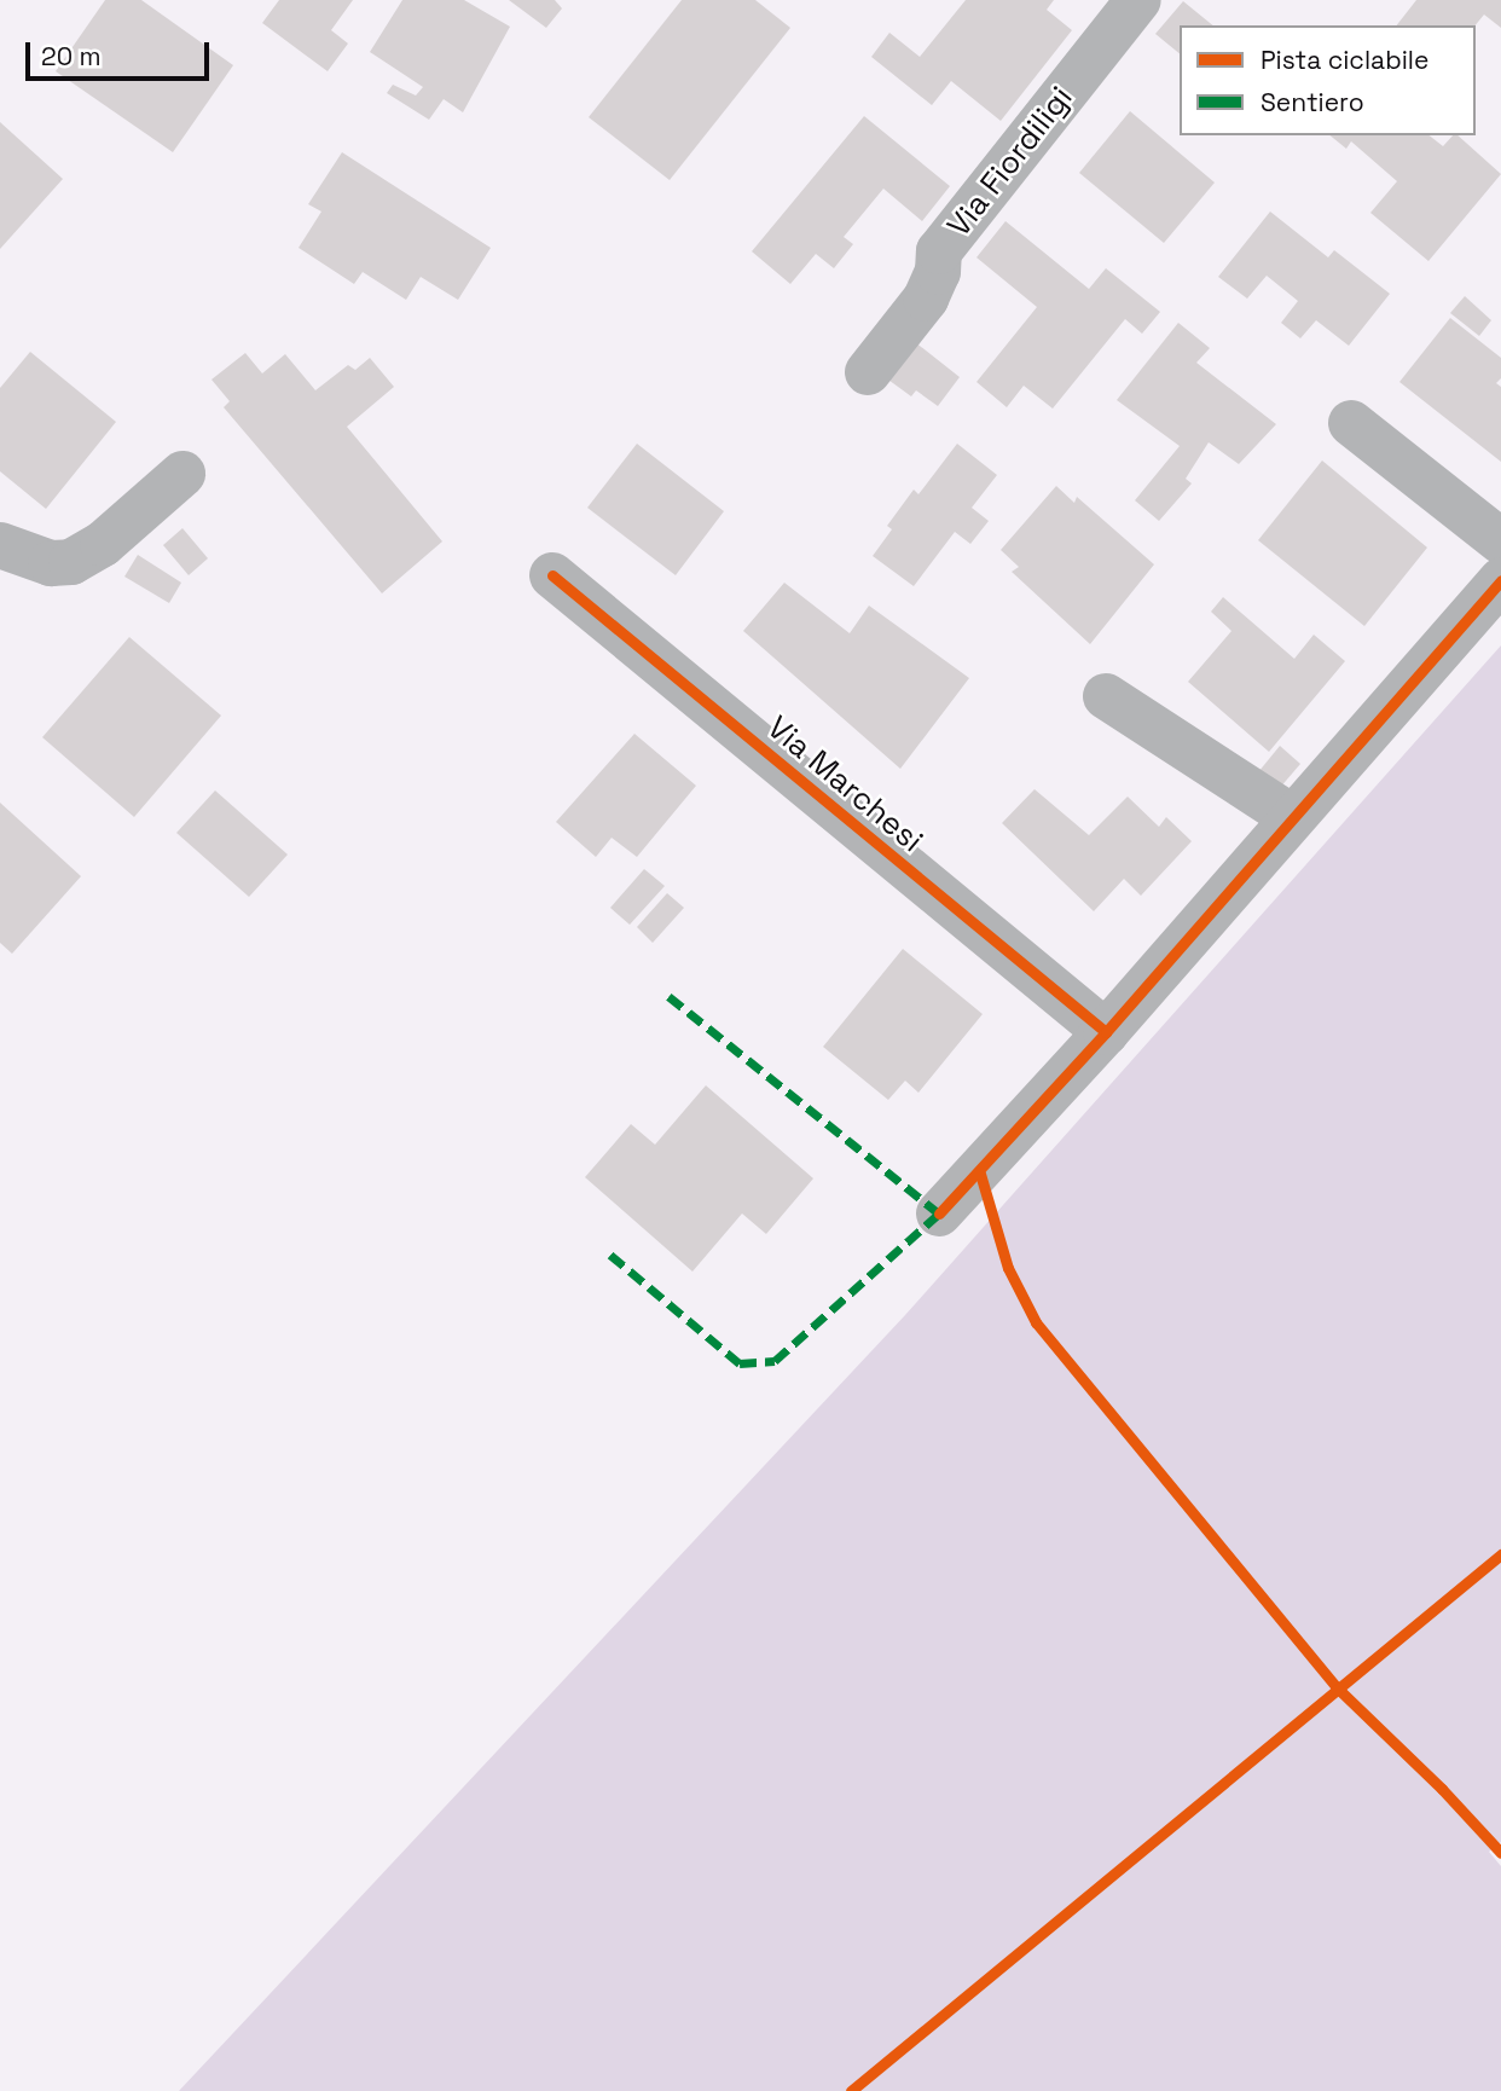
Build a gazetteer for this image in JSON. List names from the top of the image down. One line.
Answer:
{"streets":{"street":["Via Fiordiligi","Via Marchesi"]},"legend":["Pista ciclabile","Sentiero"],"scale_bar":"20 m"}
